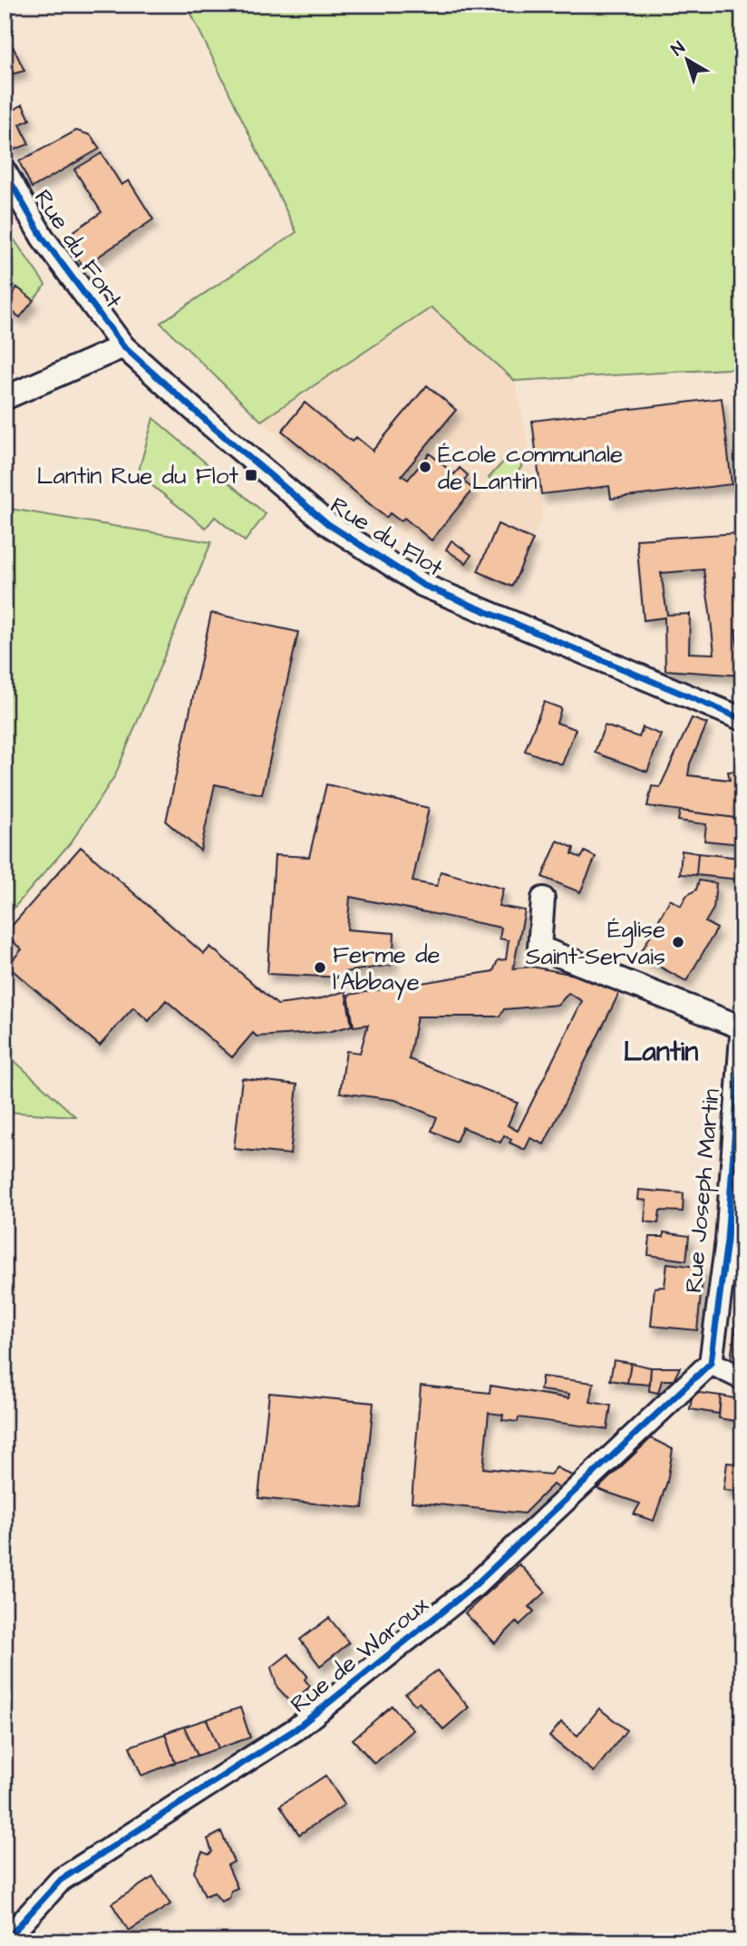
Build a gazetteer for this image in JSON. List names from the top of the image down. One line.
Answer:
{"streets":{"street":["Rue du Fort","Rue du Flot","Rue Joseph Martin","Rue de Waroux"]},"crossings":[["Rue du Fort","Rue du Flot"],["Rue Joseph Martin","Rue de Waroux"]],"districts":["Lantin"],"places":{"other":["École communale de Lantin","Église Saint-Servais","Ferme de l'Abbaye"],"transit":["Lantin Rue du Flot"]},"north":"top left"}
